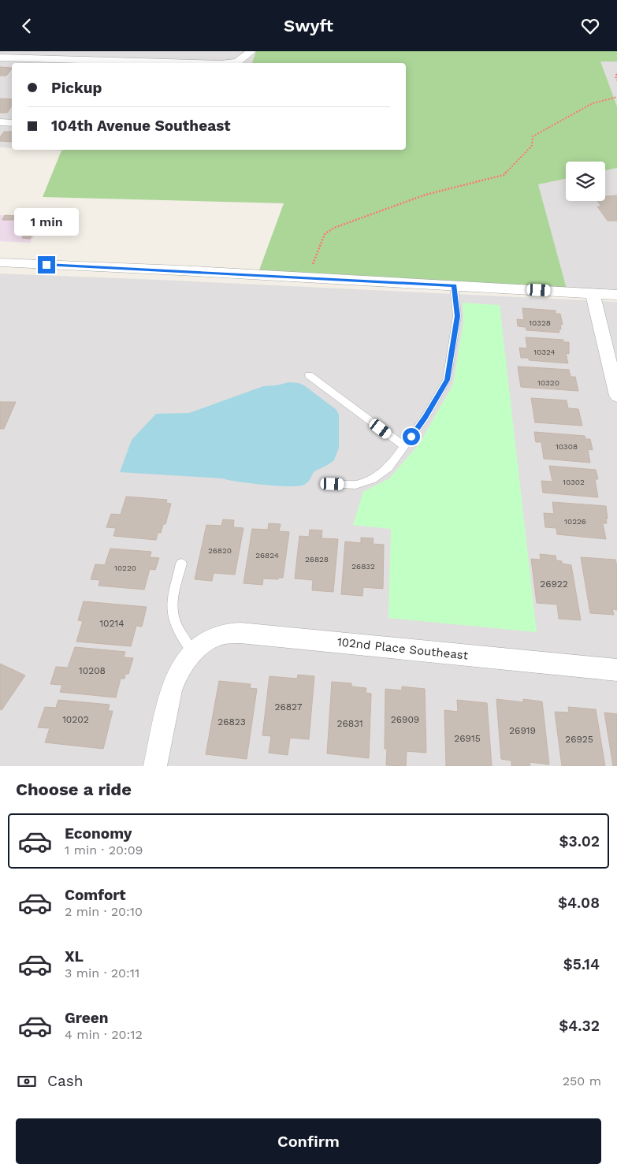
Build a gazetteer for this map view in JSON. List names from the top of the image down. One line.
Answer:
{"streets":{"street":["102nd Place Southeast"]},"house_numbers":["10328","10324","10320","10308","10302","10226","26820","26824","26828","26832","10220","26922","10214","10208","26827","10202","26909","26823","26831","26919","26915","26925"],"page":{"header":"Swyft","banner":["Pickup","104th Avenue Southeast"],"bubble":"1 min","heading":"Choose a ride","list":[{"name":"Economy","note":"1 min · 20:09","value":"$3.02"},{"name":"Comfort","note":"2 min · 20:10","value":"$4.08"},{"name":"XL","note":"3 min · 20:11","value":"$5.14"},{"name":"Green","note":"4 min · 20:12","value":"$4.32"}],"pay":["Cash","250 m"],"buttons":"Confirm"}}
